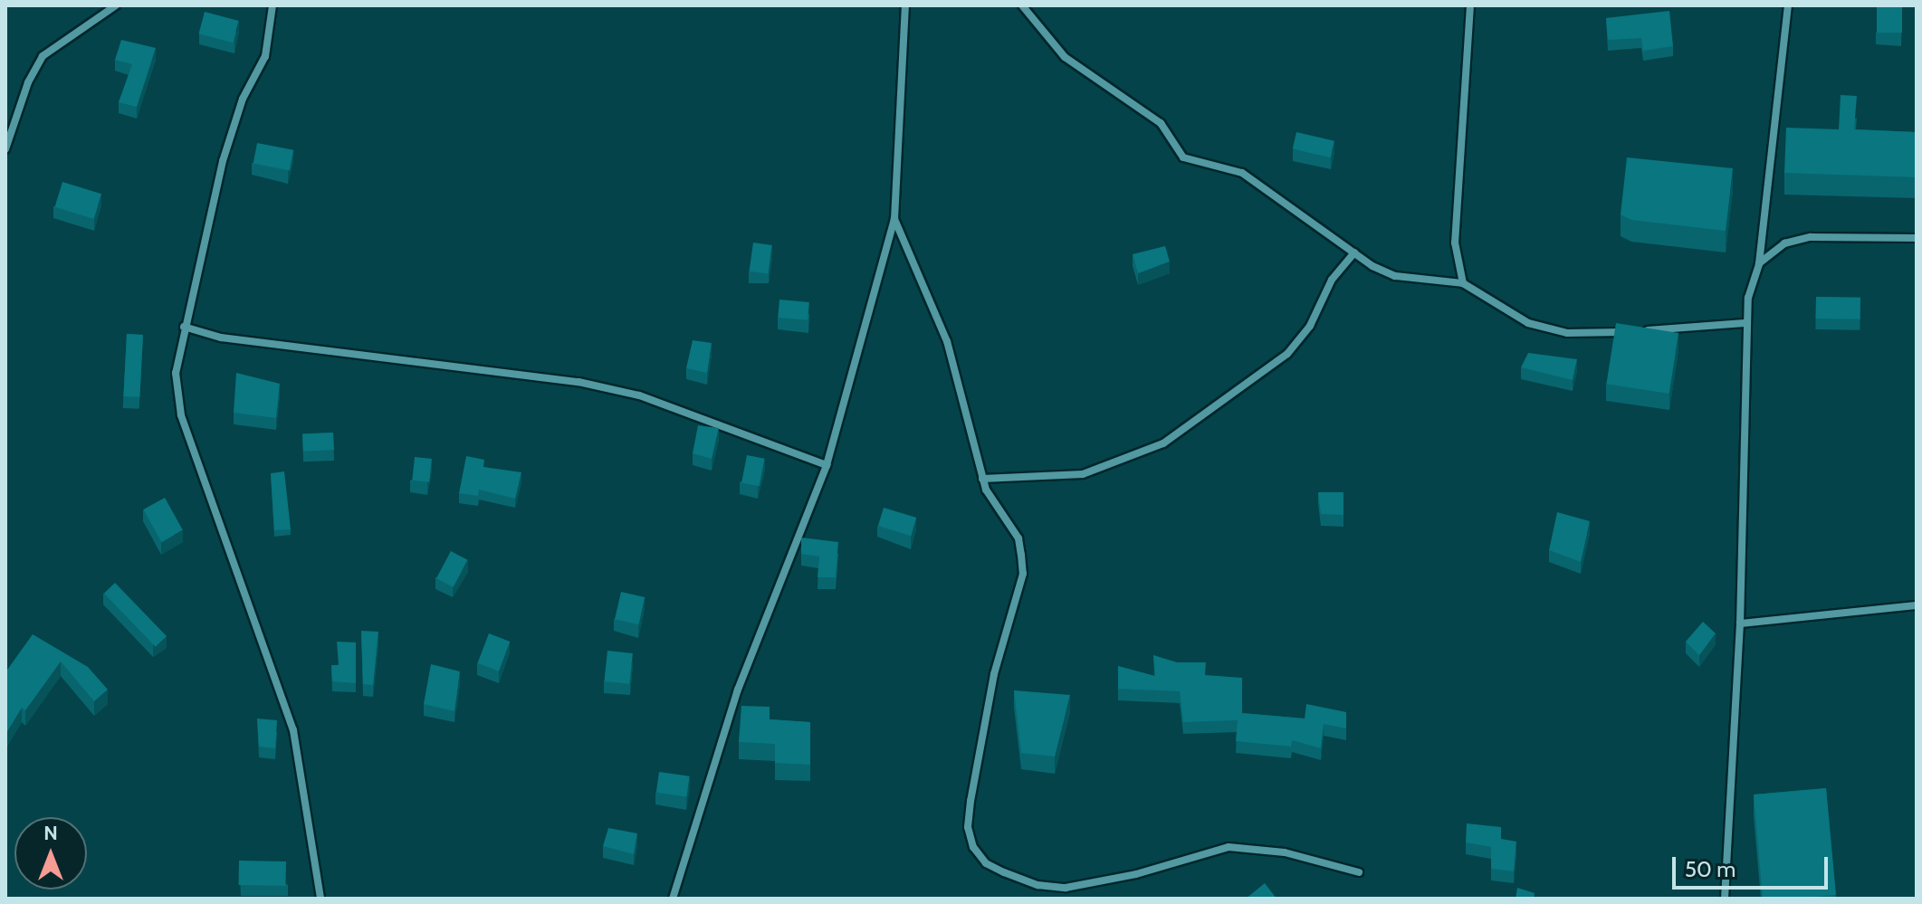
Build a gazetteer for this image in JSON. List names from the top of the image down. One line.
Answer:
{"scale_bar":"50 m","north":"top"}
